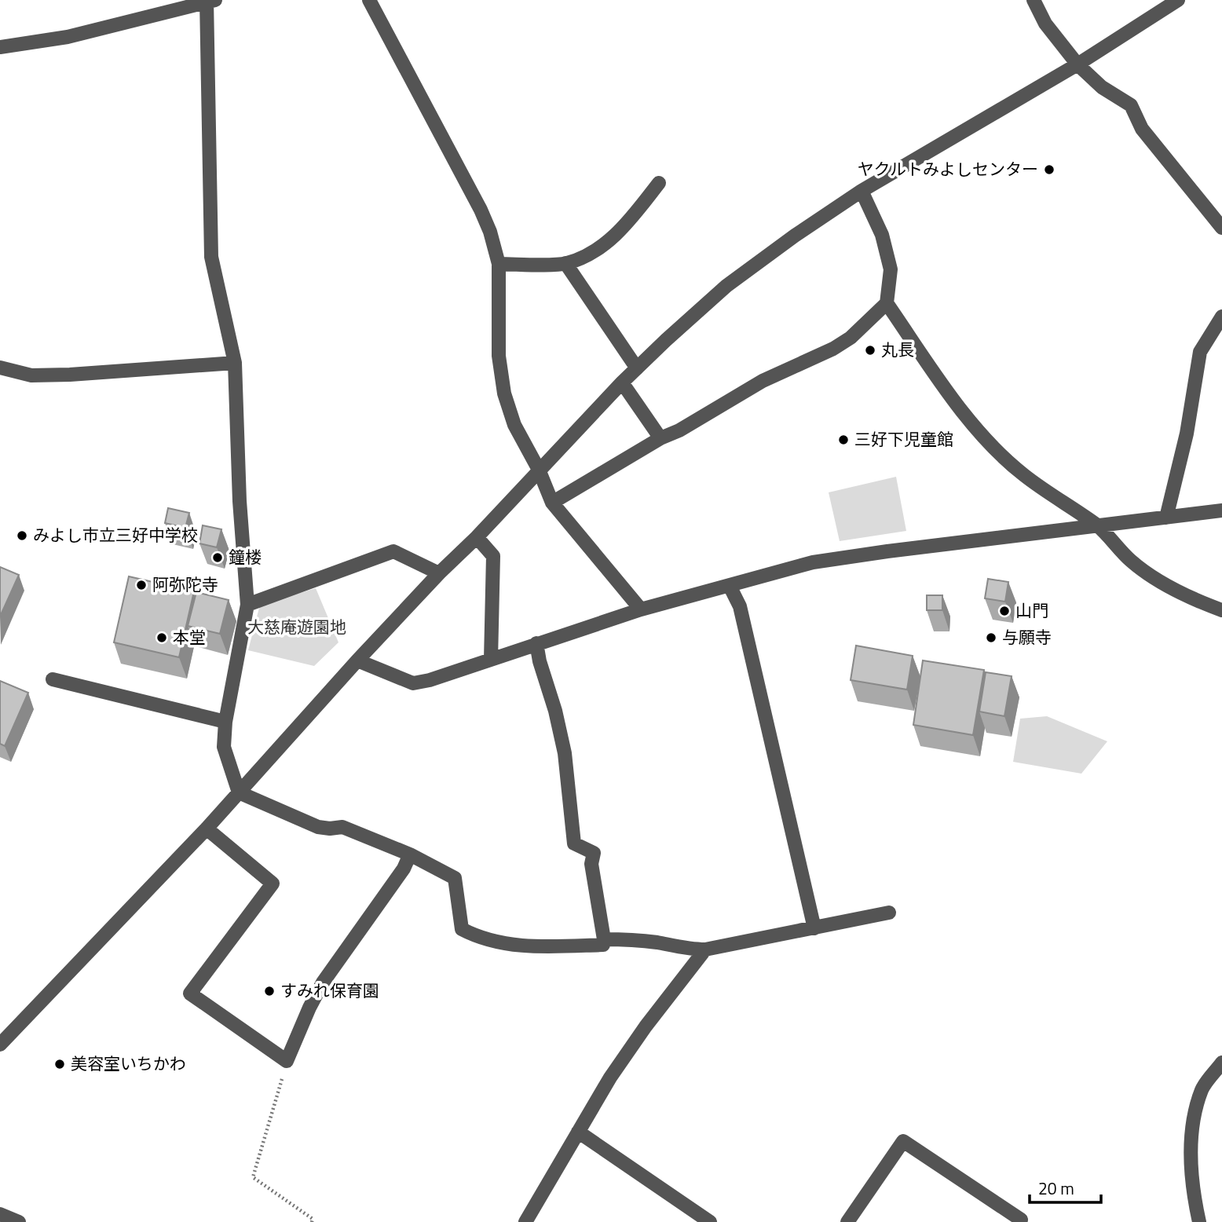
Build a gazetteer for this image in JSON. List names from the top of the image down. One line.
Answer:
{"parks":["大慈庵遊園地"],"places":["ヤクルトみよしセンター","丸長","三好下児童館","みよし市立三好中学校","鐘楼","阿弥陀寺","山門","本堂","与願寺","すみれ保育園","美容室いちかわ"],"scale_bar":"20 m"}
